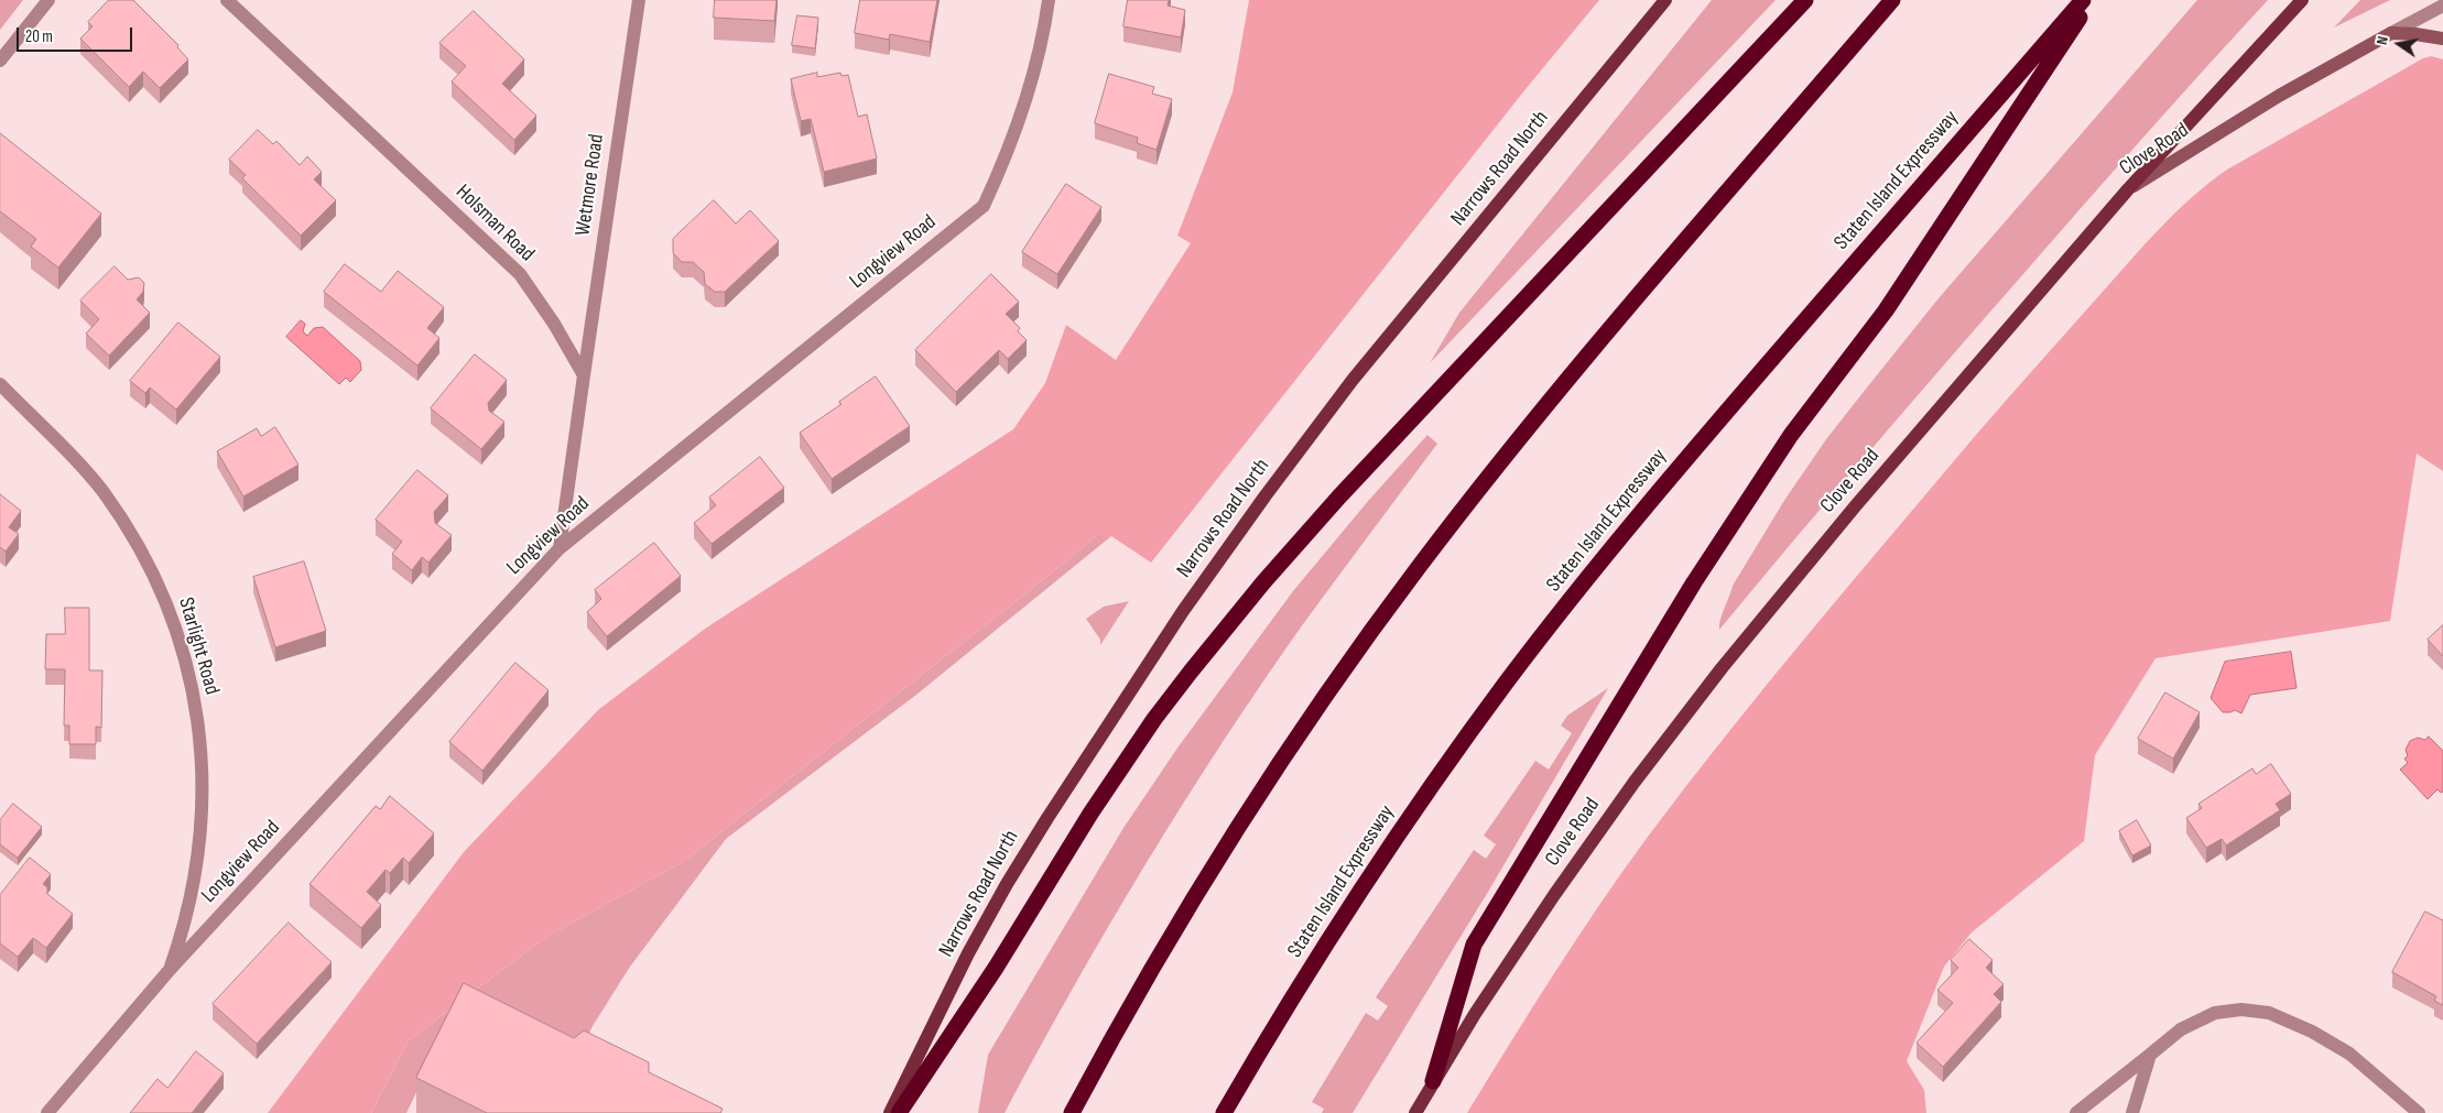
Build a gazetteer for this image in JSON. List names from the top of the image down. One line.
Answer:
{"streets":{"highway":["Staten Island Expressway"],"main road":["Clove Road","Narrows Road North"],"street":["Wetmore Road","Holsman Road","Longview Road","Starlight Road"]},"crossings":[["Wetmore Road","Holsman Road"],["Longview Road","Starlight Road"]],"scale_bar":"20 m","north":"left"}
